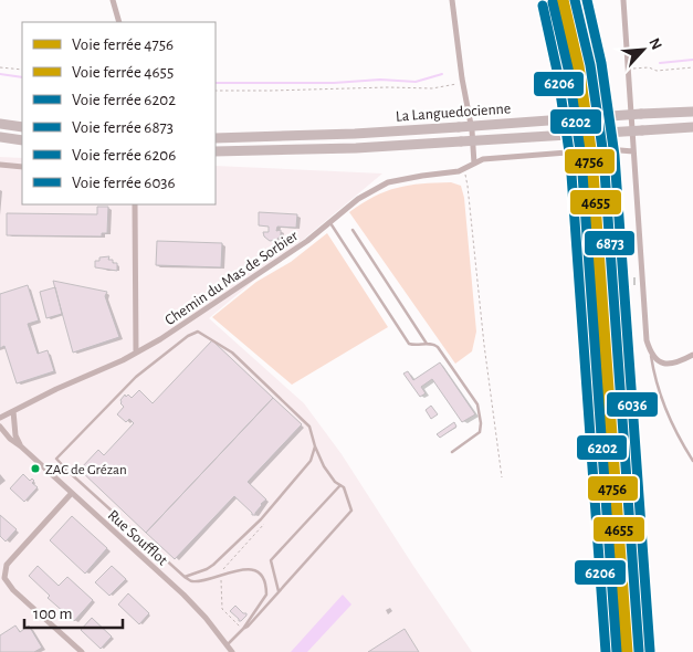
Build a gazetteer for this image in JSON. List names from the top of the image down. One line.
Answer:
{"streets":{"highway":["La Languedocienne"],"street":["Chemin du Mas de Sorbier","Rue Soufflot"]},"places":["ZAC de Grézan"],"lines":["rail line 4756","rail line 4655","rail line 6873","rail line 6036","rail line 6202","rail line 6206"],"legend":["Voie ferrée 4756","Voie ferrée 4655","Voie ferrée 6202","Voie ferrée 6873","Voie ferrée 6206","Voie ferrée 6036"],"scale_bar":"100 m","north":"top right"}
